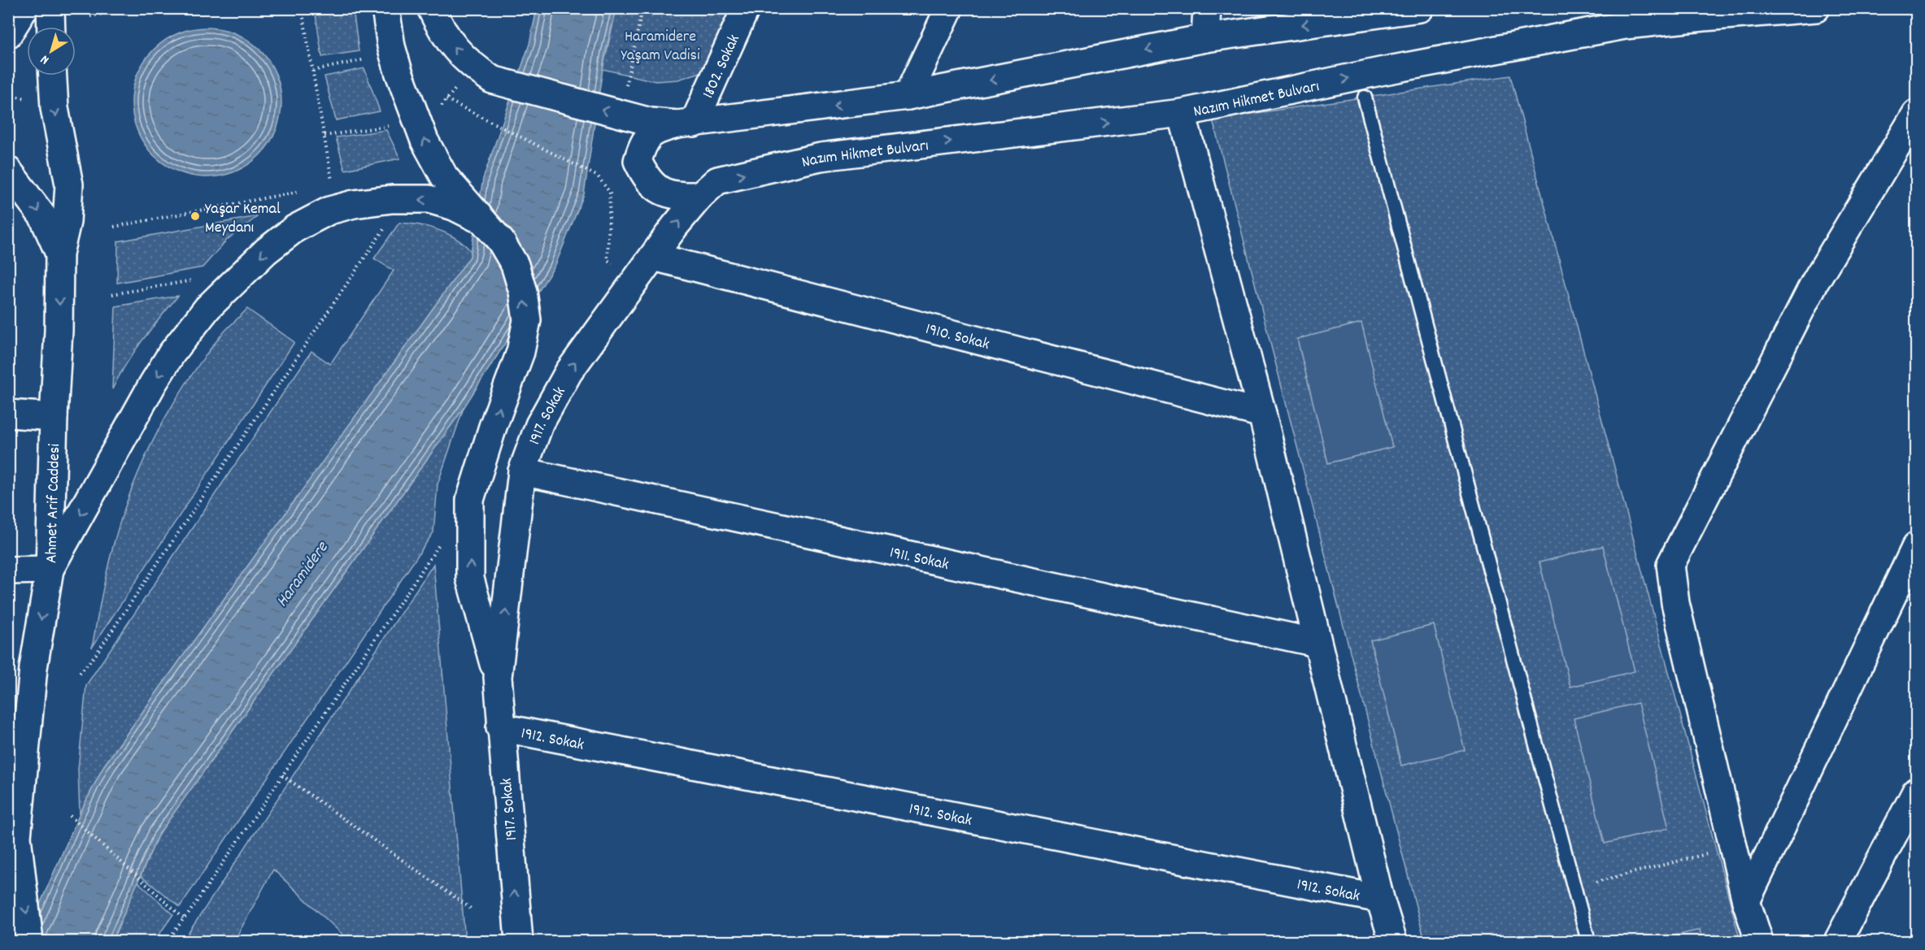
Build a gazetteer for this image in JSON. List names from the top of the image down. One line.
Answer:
{"streets":{"main road":["1802. Sokak","Nazım Hikmet Bulvarı","1910. Sokak","1917. Sokak","Ahmet Arif Caddesi","1911. Sokak","1912. Sokak"]},"crossings":[["Nazım Hikmet Bulvarı","1917. Sokak"],["1910. Sokak","1917. Sokak"],["1917. Sokak","1911. Sokak"],["1917. Sokak","1912. Sokak"]],"one_way":["1917. Sokak","Ahmet Arif Caddesi"],"water":["Haramidere"],"parks":["Haramidere Yaşam Vadisi"],"places":["Yaşar Kemal Meydanı"],"north":"bottom left"}
